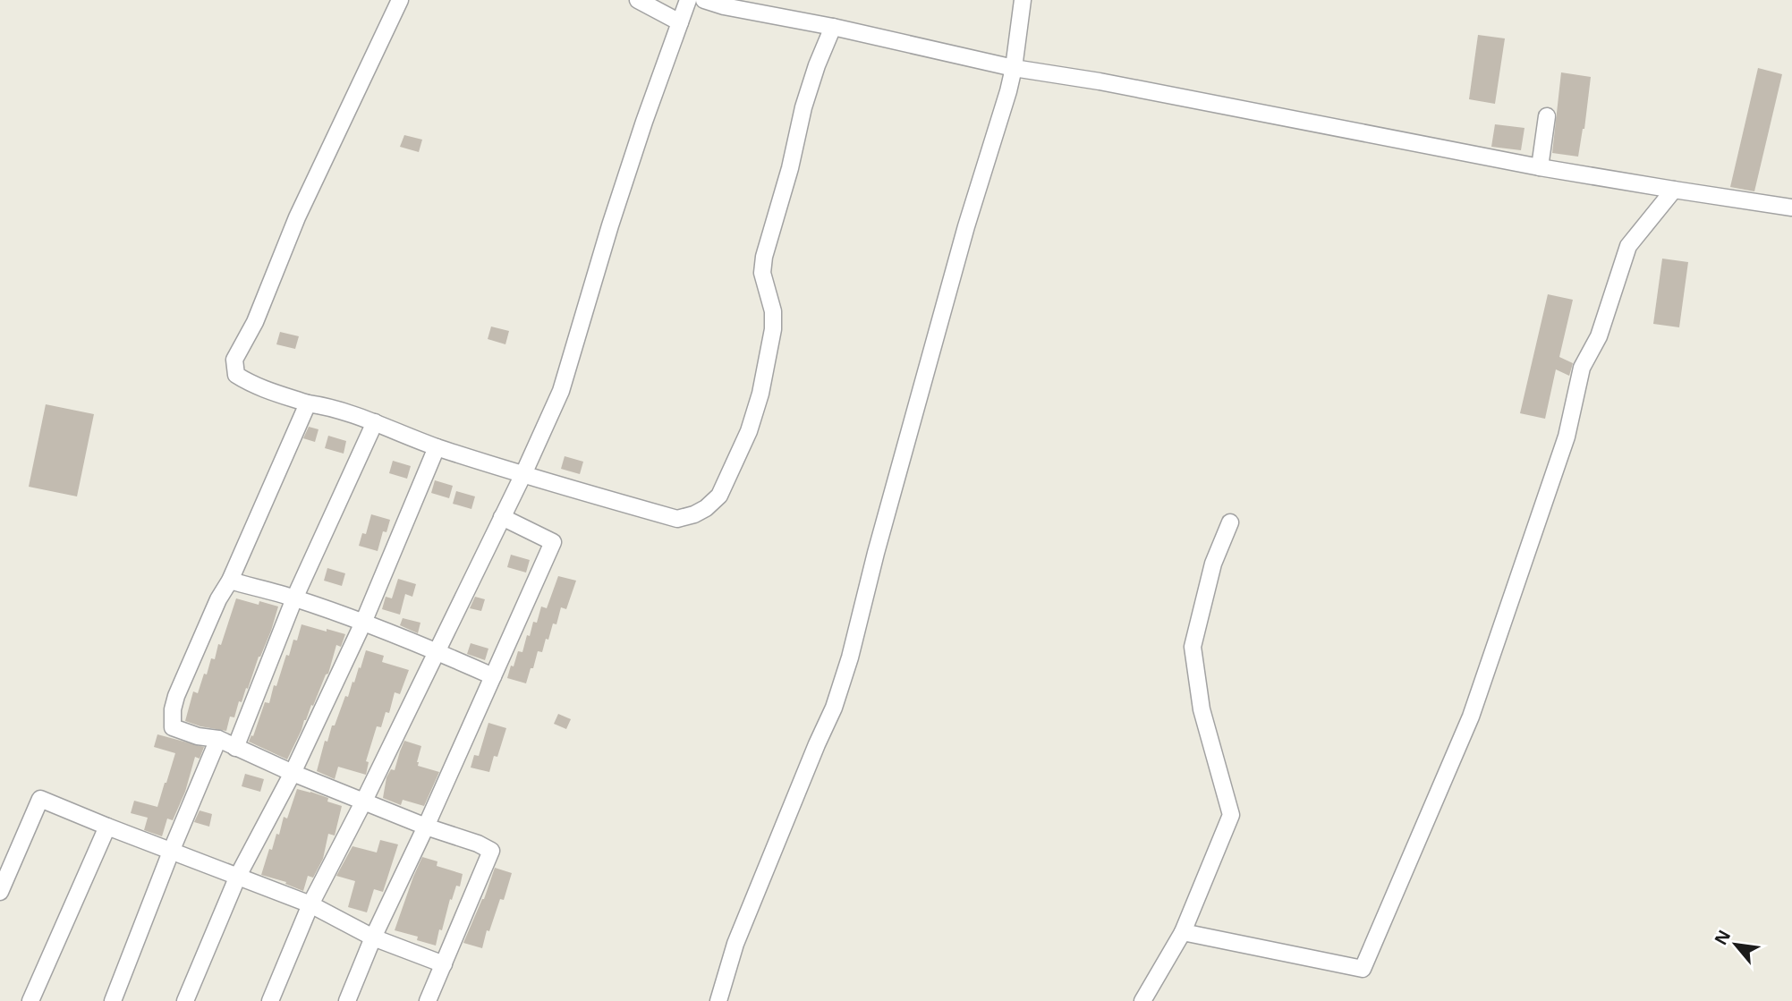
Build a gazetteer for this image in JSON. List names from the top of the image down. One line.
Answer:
{"north":"top left"}
